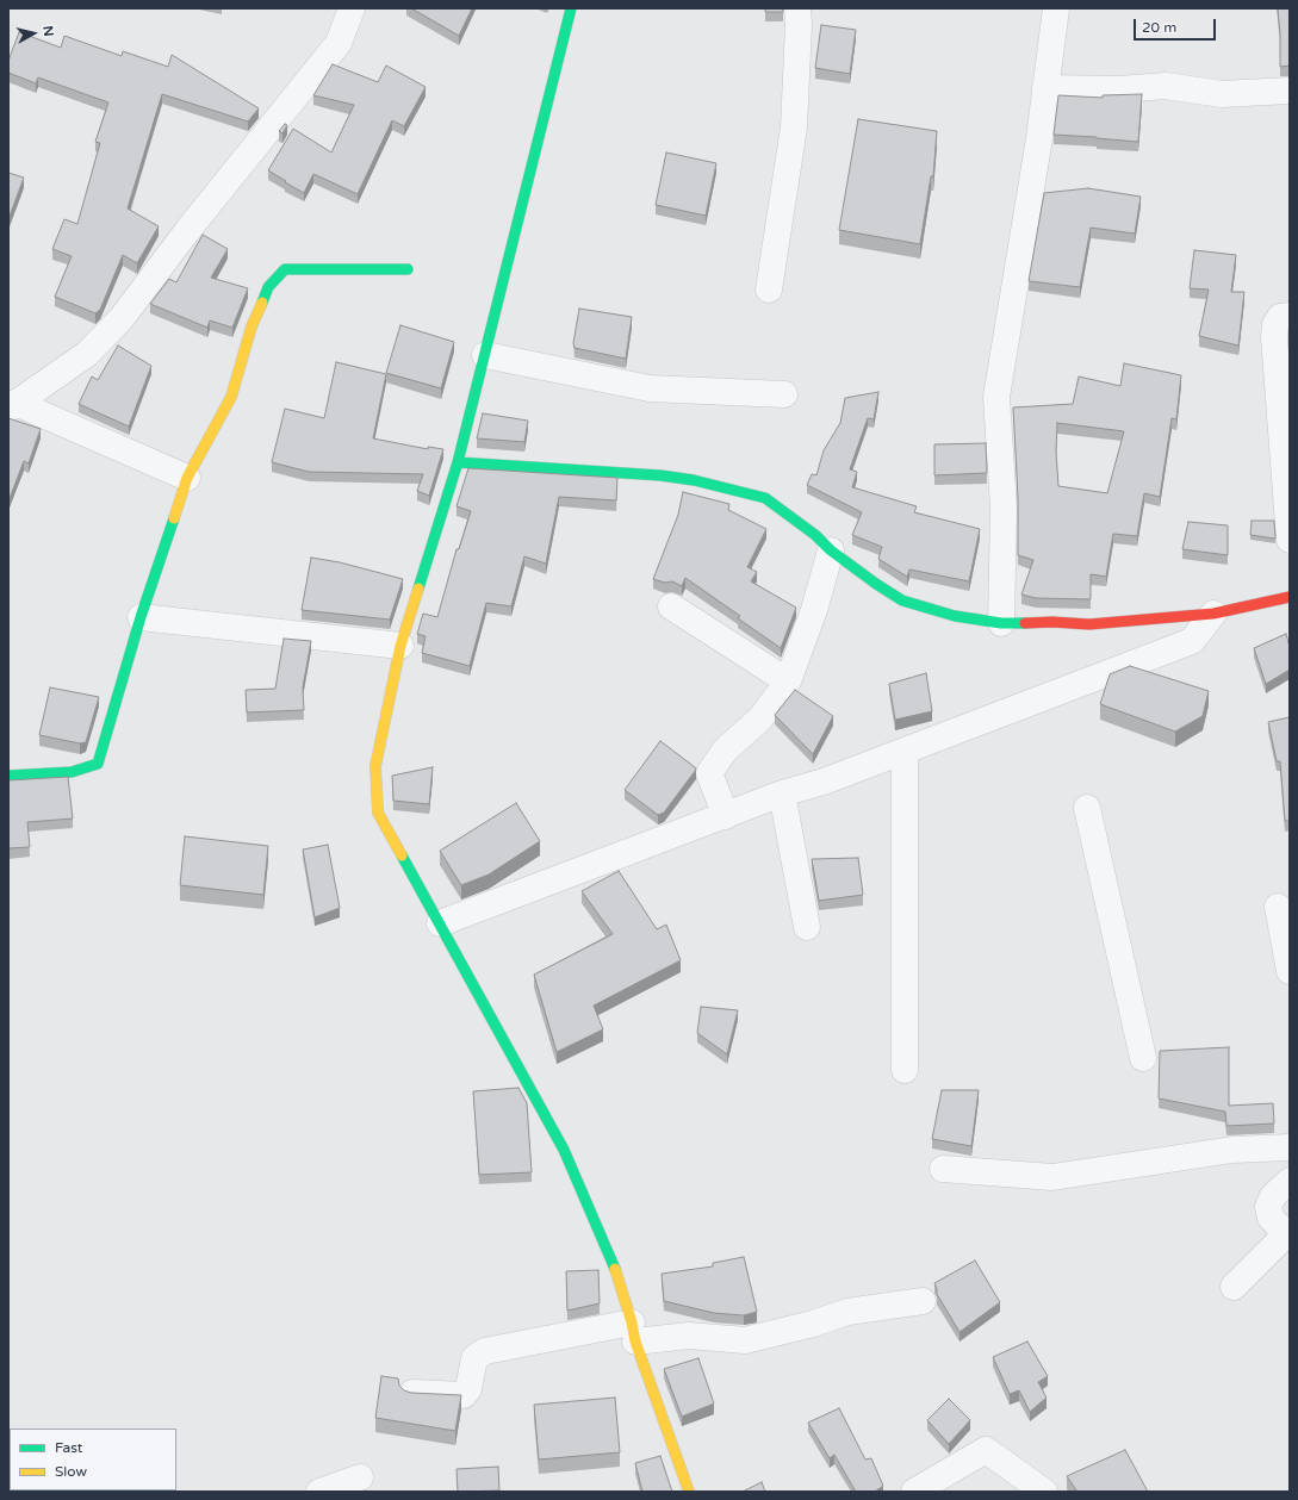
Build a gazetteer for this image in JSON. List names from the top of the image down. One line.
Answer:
{"legend":["Fast","Slow"],"scale_bar":"20 m","north":"right"}
